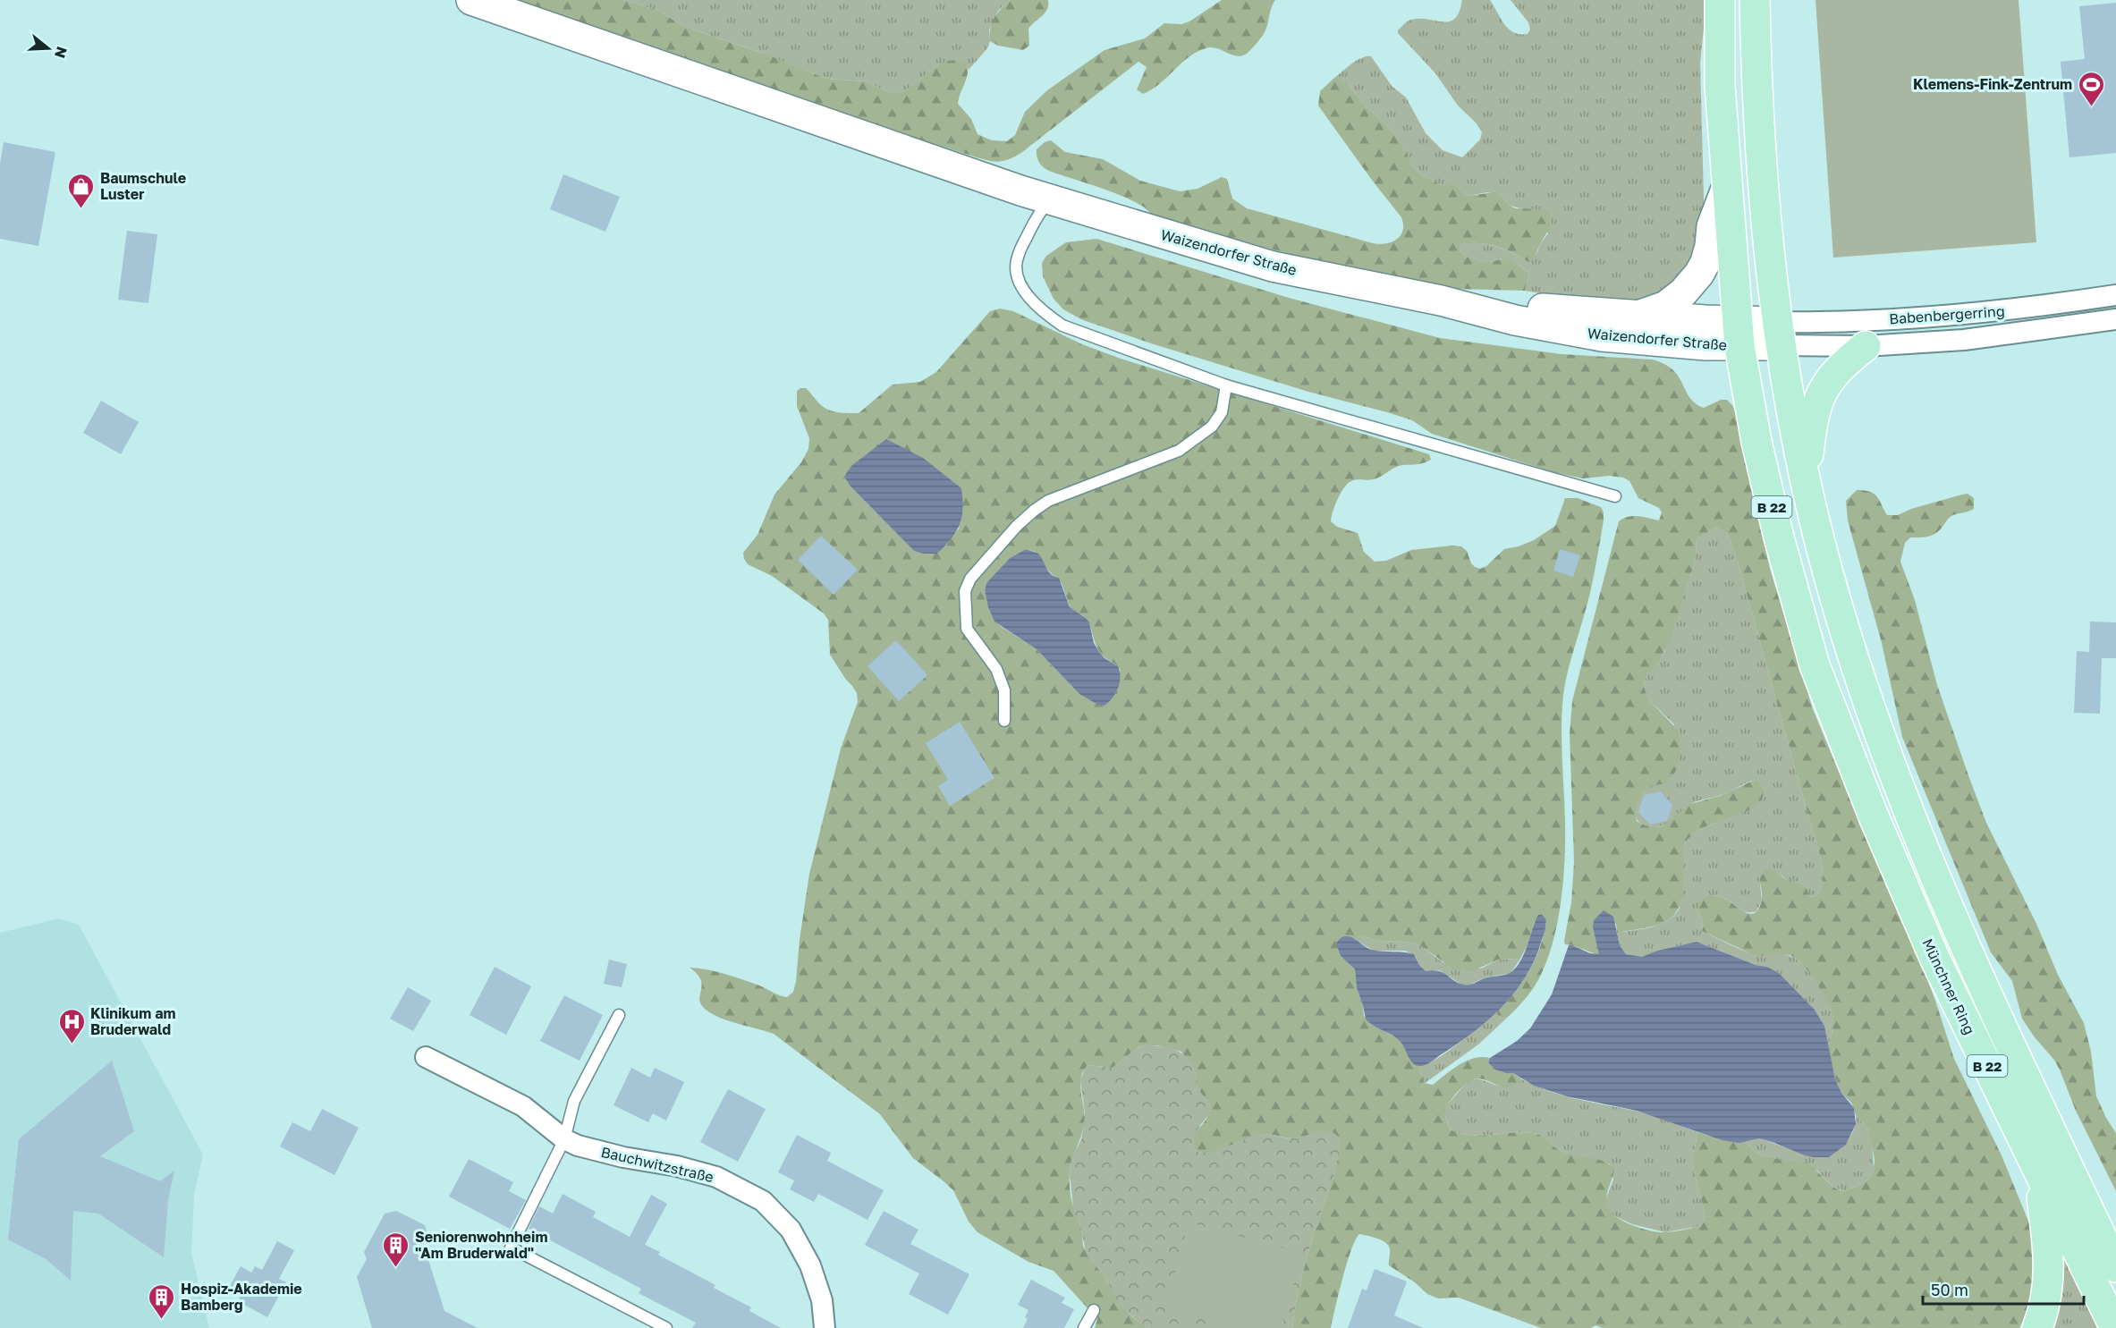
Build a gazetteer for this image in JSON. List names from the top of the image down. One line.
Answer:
{"streets":{"main road":["Waizendorfer Straße","B 22","Münchner Ring"],"street":["Babenbergerring","Bauchwitzstraße"]},"crossings":[["Waizendorfer Straße","Babenbergerring"],["Waizendorfer Straße","B 22"],["Waizendorfer Straße","Münchner Ring"],["Babenbergerring","B 22"],["B 22","Münchner Ring"]],"places":{"sports":["Klemens-Fink-Zentrum"],"shop":["Baumschule Luster"],"hospital":["Klinikum am Bruderwald"],"building":["Seniorenwohnheim \"Am Bruderwald\"","Hospiz-Akademie Bamberg"]},"scale_bar":"50 m","north":"right"}
